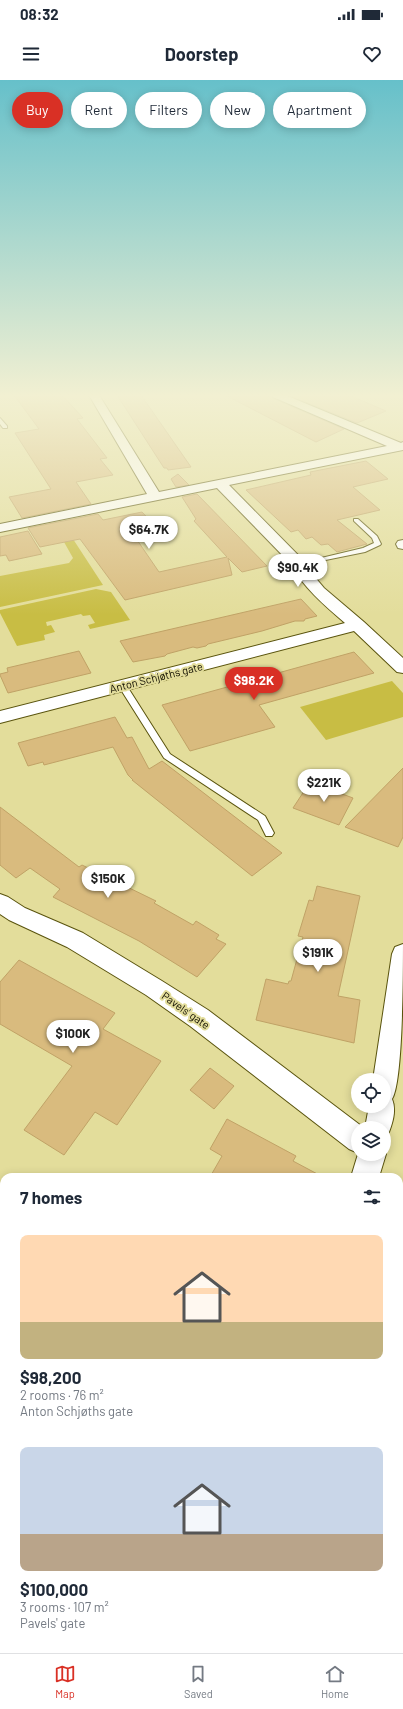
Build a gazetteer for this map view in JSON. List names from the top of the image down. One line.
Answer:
{"streets":{"street":["Anton Schjøths gate","Pavels' gate"]},"page":{"status":"08:32","header":"Doorstep","chip":["Buy","Rent","Filters","New","Apartment"],"price":["$64.7K","$90.4K","$98.2K","$221K","$150K","$191K","$100K"],"heading":"7 homes","list":[{"name":"$98,200","note":"2 rooms · 76 m² · Anton Schjøths gate"},{"name":"$100,000","note":"3 rooms · 107 m² · Pavels' gate"}],"tabs":["Map","Saved","Home"]}}
